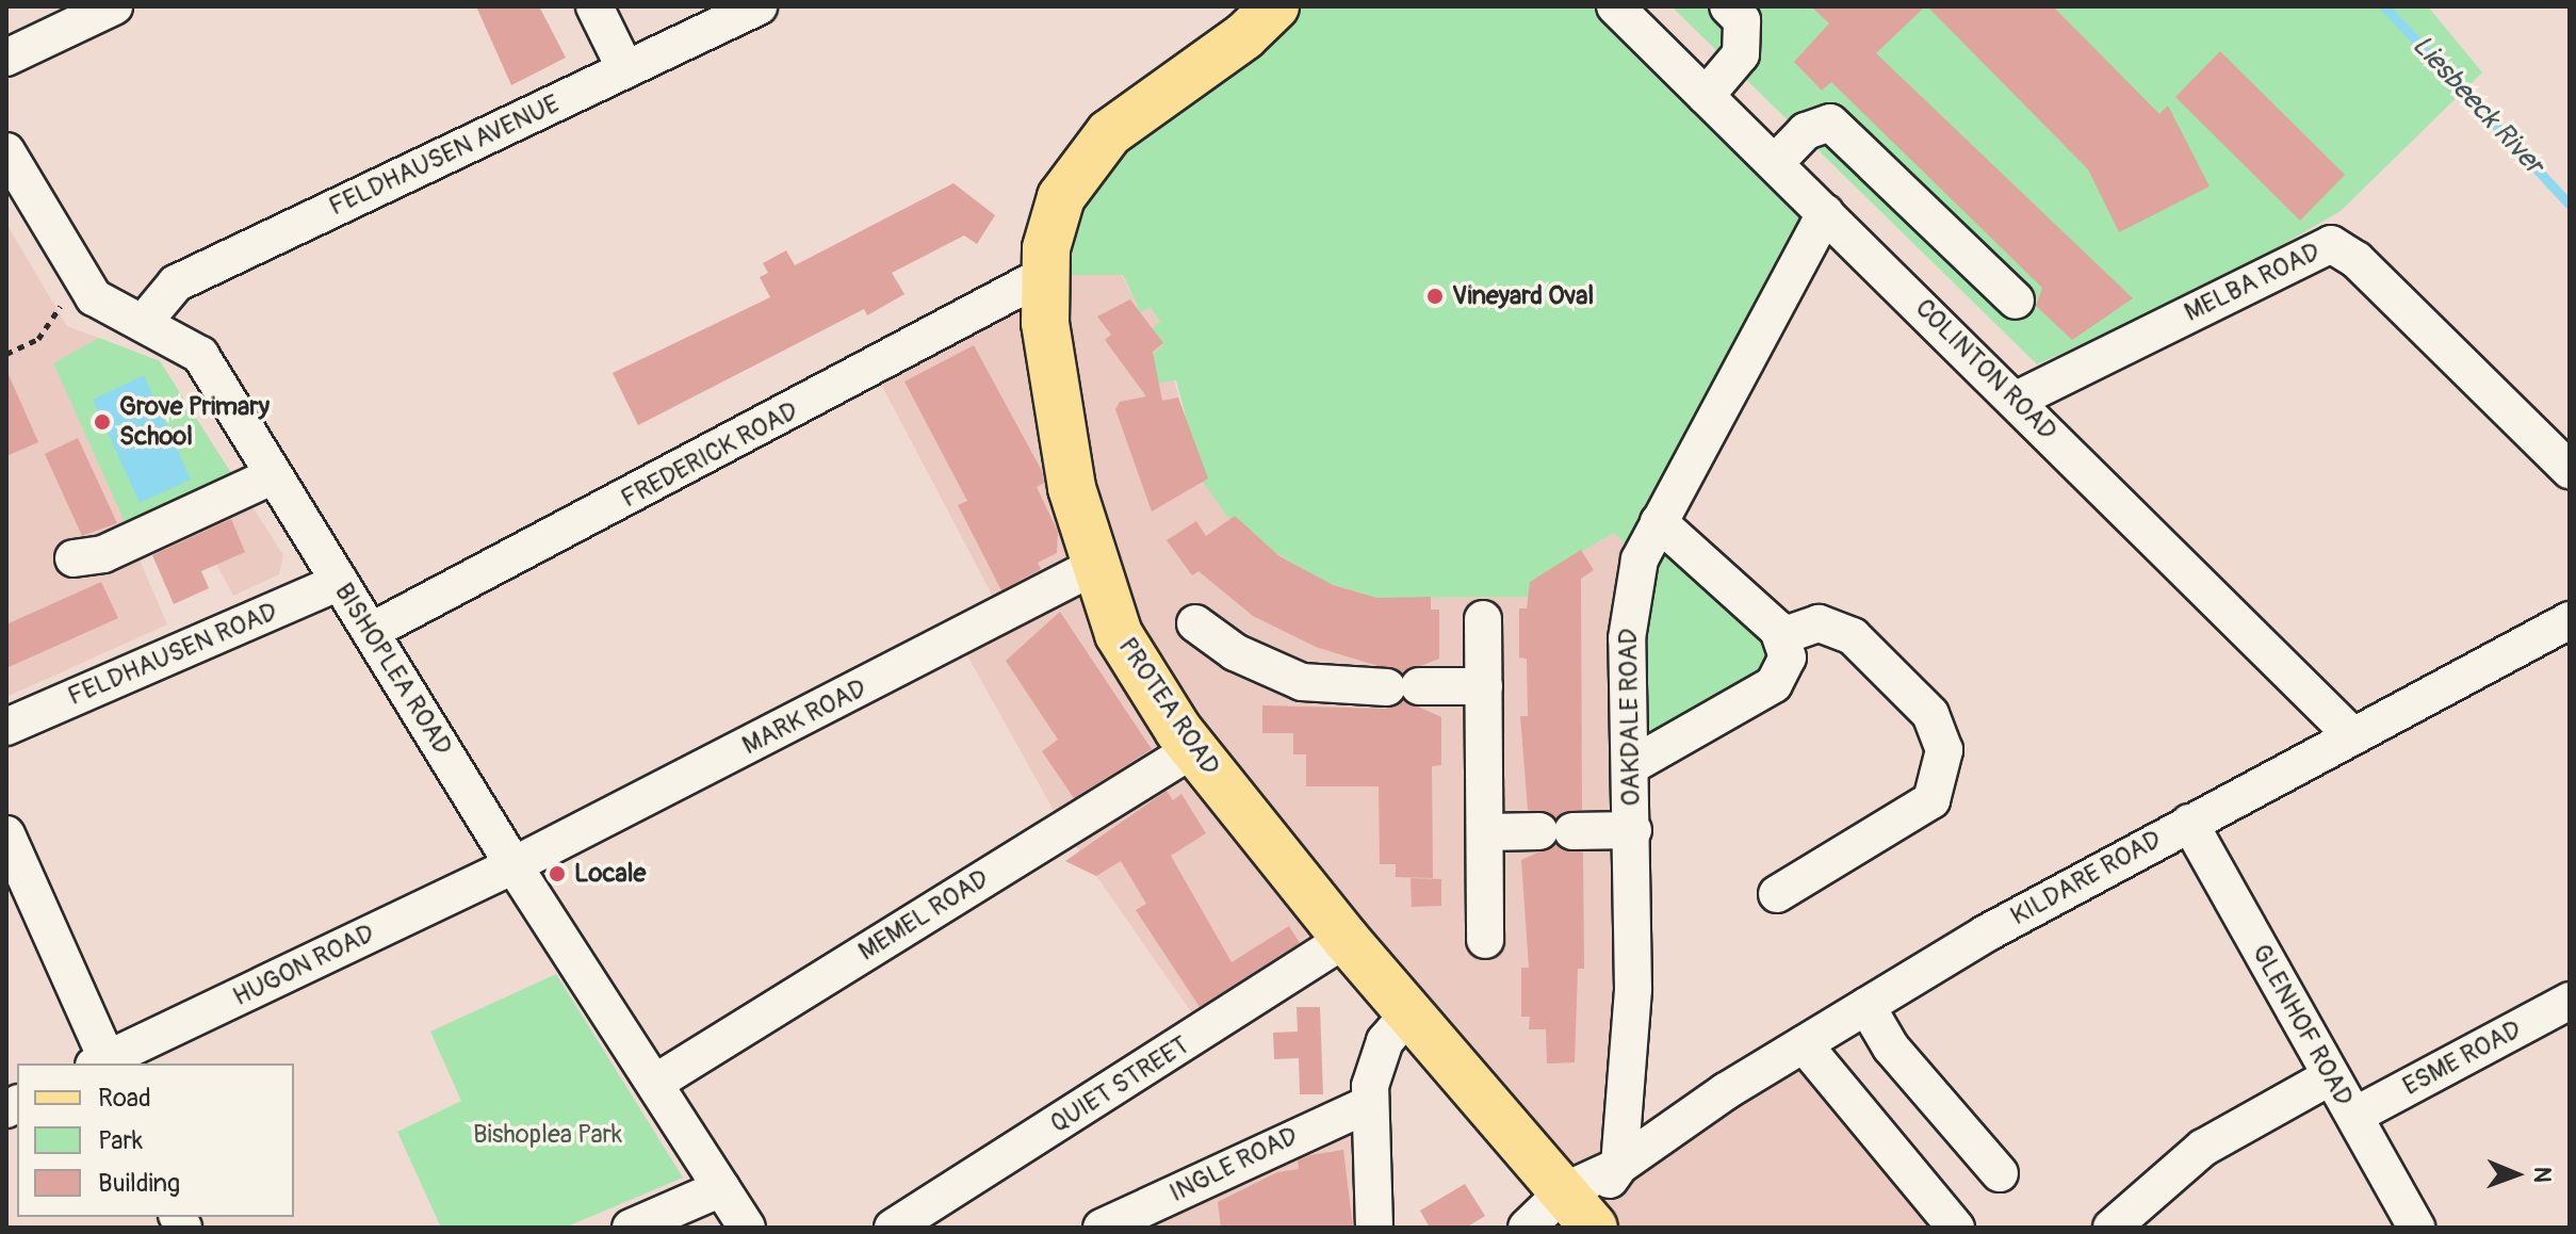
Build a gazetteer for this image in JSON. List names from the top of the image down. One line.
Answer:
{"streets":{"main road":["PROTEA ROAD"],"street":["FELDHAUSEN AVENUE","MELBA ROAD","COLINTON ROAD","FREDERICK ROAD","FELDHAUSEN ROAD","BISHOPLEA ROAD","MARK ROAD","OAKDALE ROAD","KILDARE ROAD","MEMEL ROAD","HUGON ROAD","GLENHOF ROAD","ESME ROAD","QUIET STREET","INGLE ROAD"]},"crossings":[["FELDHAUSEN AVENUE","BISHOPLEA ROAD"],["MELBA ROAD","COLINTON ROAD"],["COLINTON ROAD","OAKDALE ROAD"],["COLINTON ROAD","KILDARE ROAD"],["FREDERICK ROAD","BISHOPLEA ROAD"],["FREDERICK ROAD","PROTEA ROAD"],["FELDHAUSEN ROAD","BISHOPLEA ROAD"],["BISHOPLEA ROAD","MARK ROAD"],["BISHOPLEA ROAD","MEMEL ROAD"],["BISHOPLEA ROAD","HUGON ROAD"],["PROTEA ROAD","MARK ROAD"],["PROTEA ROAD","MEMEL ROAD"],["PROTEA ROAD","QUIET STREET"],["MARK ROAD","HUGON ROAD"],["OAKDALE ROAD","KILDARE ROAD"],["KILDARE ROAD","GLENHOF ROAD"],["GLENHOF ROAD","ESME ROAD"]],"water":["Liesbeeck River"],"parks":["Bishoplea Park"],"places":["Vineyard Oval","Grove Primary School","Locale"],"legend":["Road","Park","Building"],"north":"right"}
